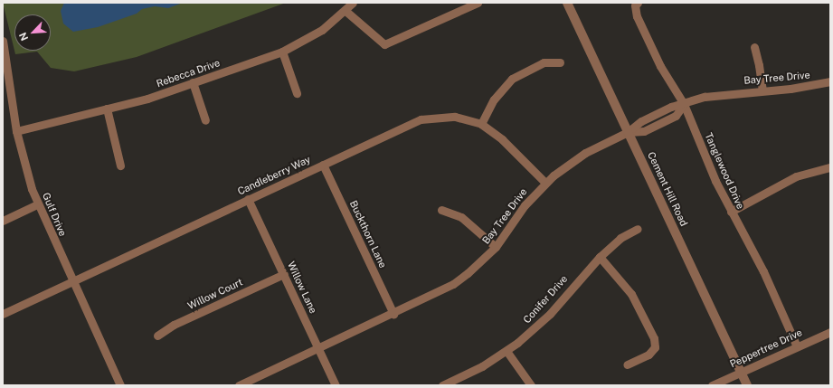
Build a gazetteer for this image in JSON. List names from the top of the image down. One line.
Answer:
{"streets":{"street":["Rebecca Drive","Bay Tree Drive","Tanglewood Drive","Candleberry Way","Cement Hill Road","Gulf Drive","Buckthorn Lane","Willow Lane","Willow Court","Conifer Drive","Peppertree Drive"]},"crossings":[["Rebecca Drive","Gulf Drive"],["Bay Tree Drive","Tanglewood Drive"],["Bay Tree Drive","Candleberry Way"],["Bay Tree Drive","Cement Hill Road"],["Bay Tree Drive","Buckthorn Lane"],["Bay Tree Drive","Willow Lane"],["Tanglewood Drive","Peppertree Drive"],["Candleberry Way","Gulf Drive"],["Candleberry Way","Buckthorn Lane"],["Candleberry Way","Willow Lane"],["Cement Hill Road","Peppertree Drive"],["Willow Lane","Willow Court"]],"north":"bottom left"}
